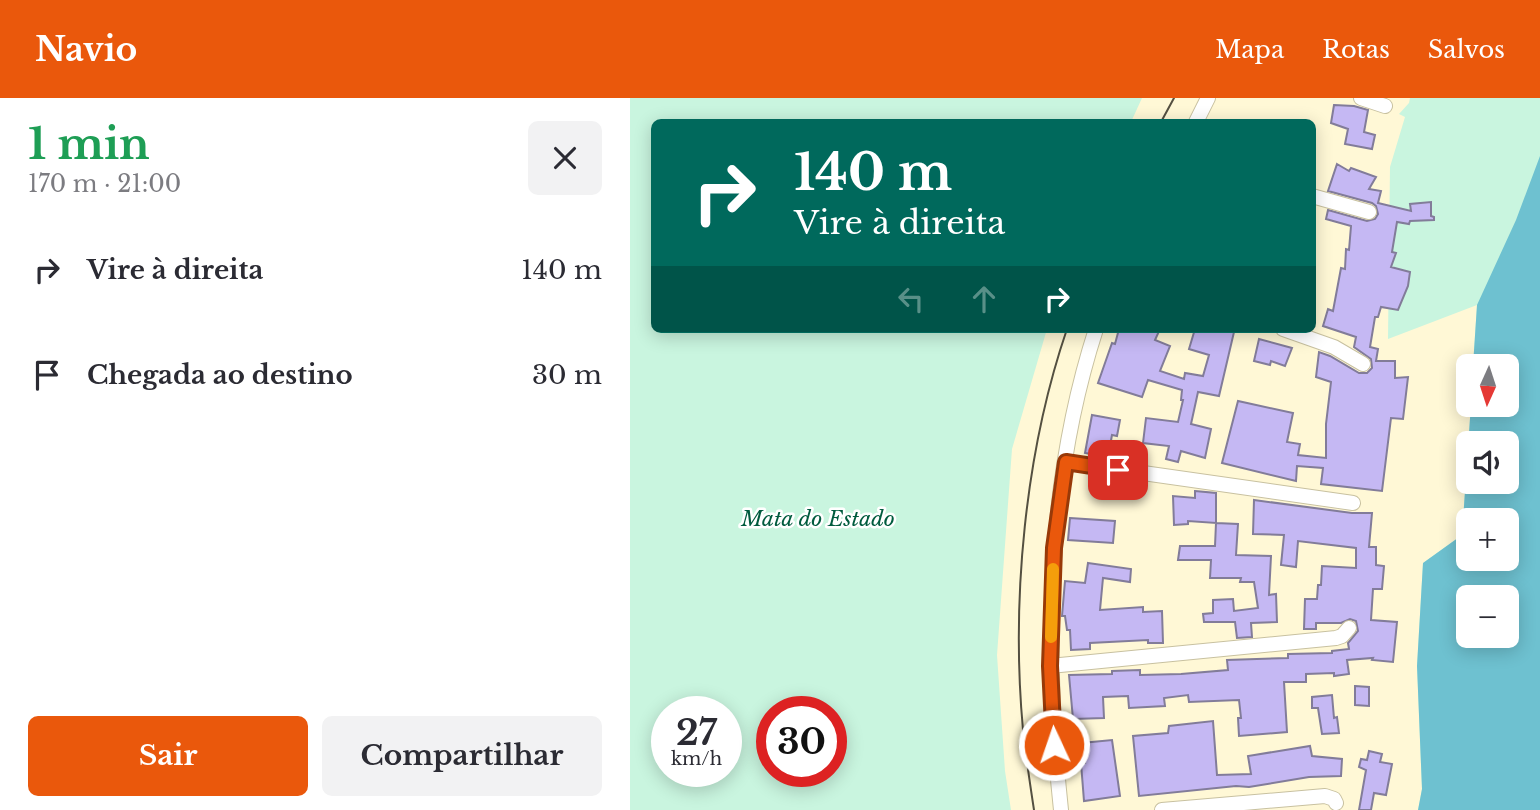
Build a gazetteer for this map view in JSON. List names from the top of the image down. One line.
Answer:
{"parks":["Mata do Estado"],"north":"bottom","page":{"header":"Navio","nav":["Mapa","Rotas","Salvos"],"heading":["1 min","170 m · 21:00"],"turn":["140 m","Vire à direita"],"list":[{"name":"Vire à direita","value":"140 m"},{"name":"Chegada ao destino","value":"30 m"}],"map_buttons":["+","−"],"speed":"27 km/h","limit":"30","buttons":["Sair","Compartilhar"]}}
